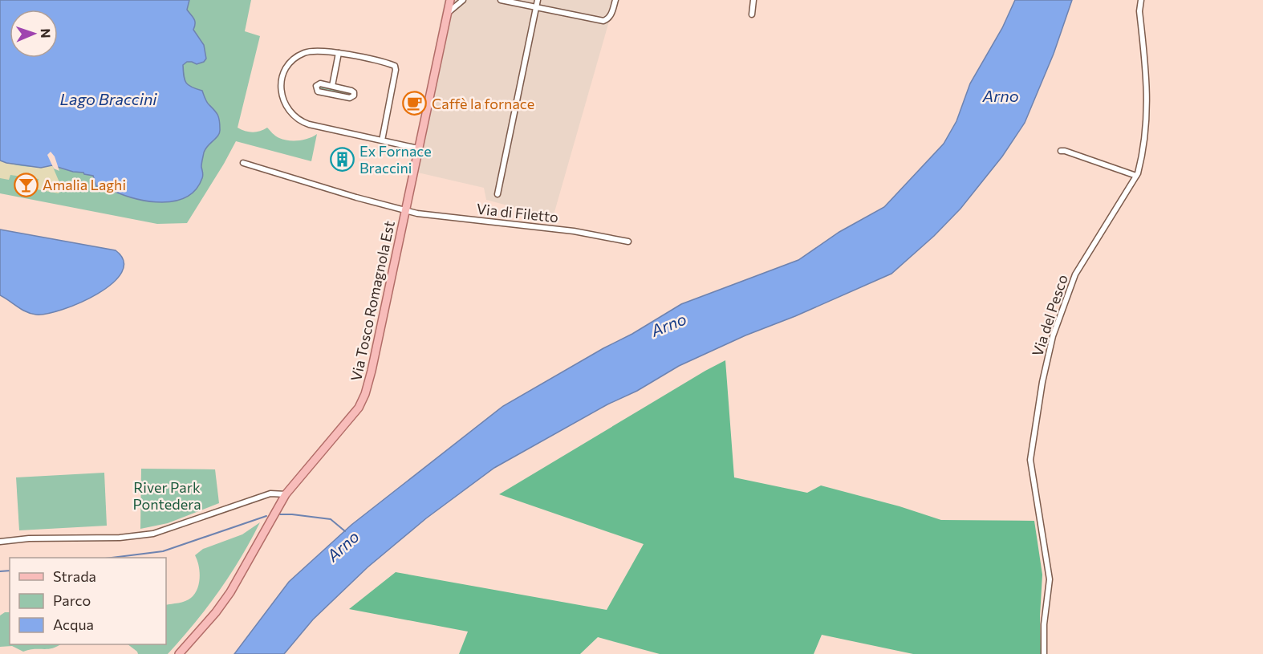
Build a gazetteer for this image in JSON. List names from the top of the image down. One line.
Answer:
{"streets":{"main road":["Via Tosco Romagnola Est"],"street":["Via di Filetto","Via del Pesco"]},"crossings":[["Via di Filetto","Via Tosco Romagnola Est"]],"water":["Arno","Lago Braccini"],"parks":["River Park Pontedera"],"places":{"cafe":["Caffè la fornace"],"building":["Ex Fornace Braccini"],"bar":["Amalia Laghi"]},"legend":["Strada","Parco","Acqua"],"north":"right"}
